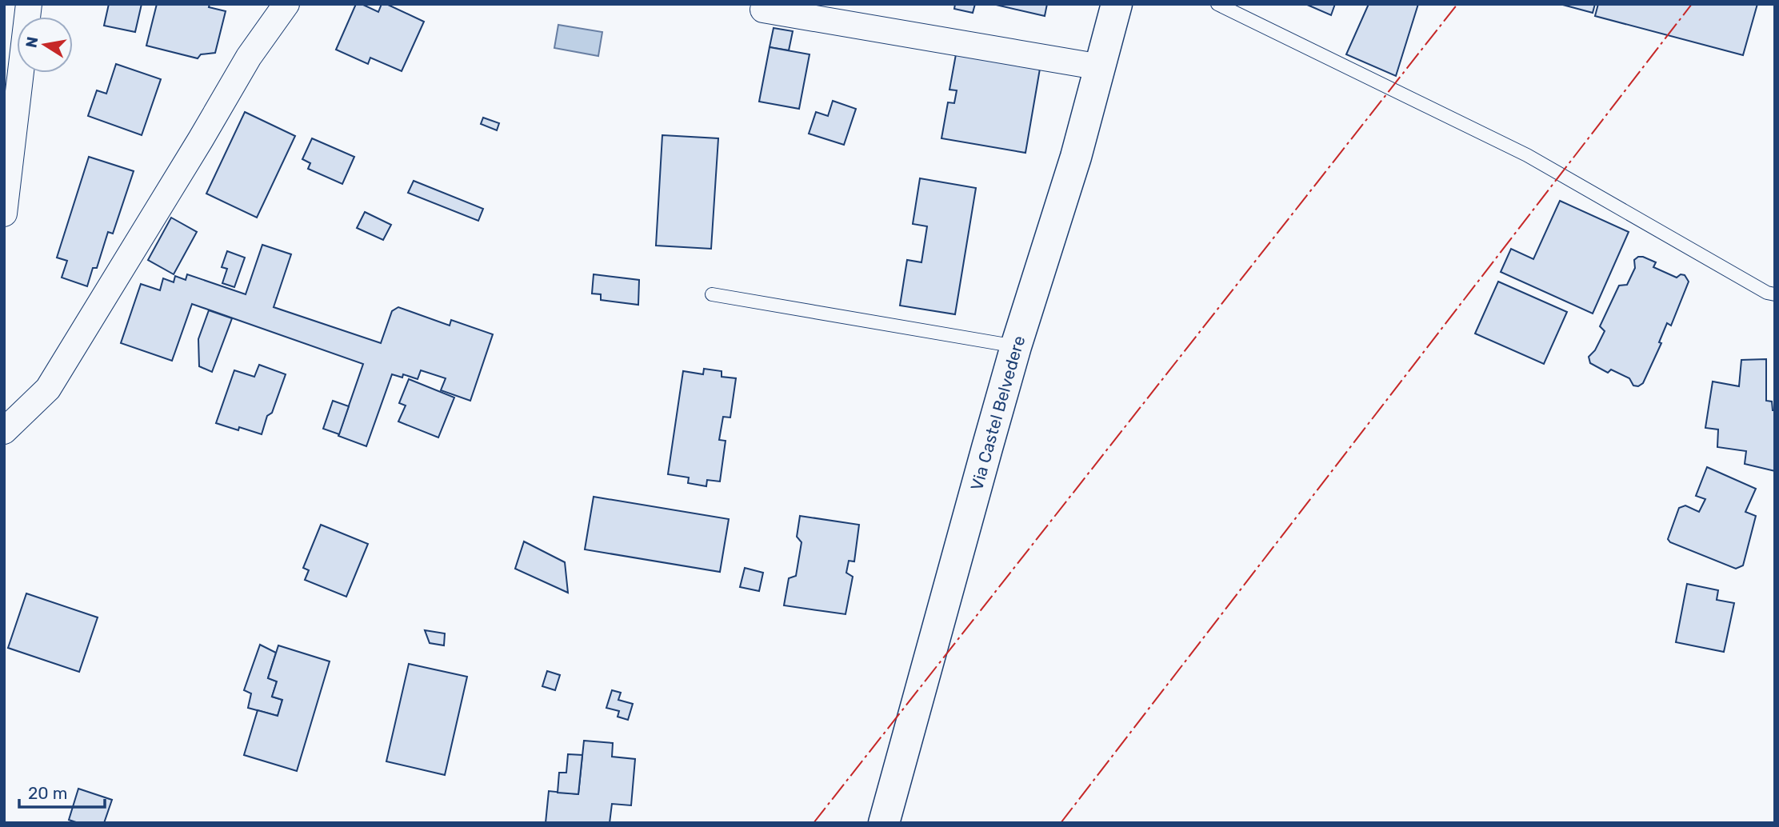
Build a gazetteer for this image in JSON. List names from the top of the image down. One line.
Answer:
{"streets":{"street":["Via Castel Belvedere"]},"scale_bar":"20 m","north":"left"}
